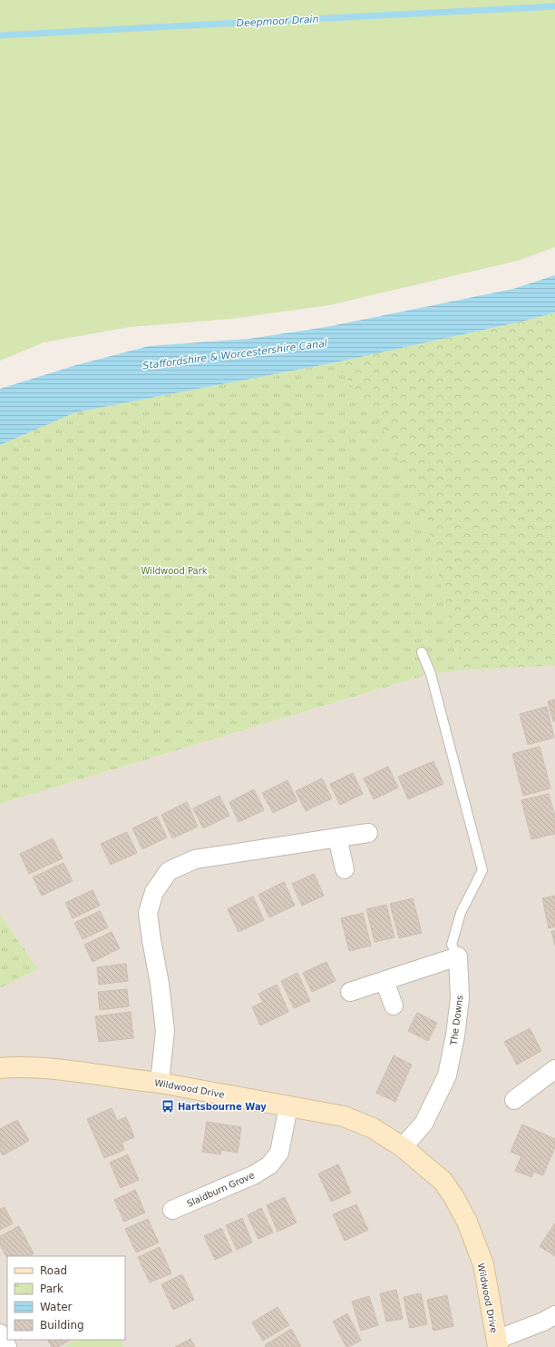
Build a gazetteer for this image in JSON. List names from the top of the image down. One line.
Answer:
{"streets":{"street":["The Downs","Wildwood Drive","Slaidburn Grove"]},"crossings":[["The Downs","Wildwood Drive"],["Wildwood Drive","Slaidburn Grove"]],"water":["Deepmoor Drain","Staffordshire & Worcestershire Canal"],"parks":["Wildwood Park"],"places":{"bus stop":["Hartsbourne Way"]},"legend":["Road","Park","Water","Building"]}
